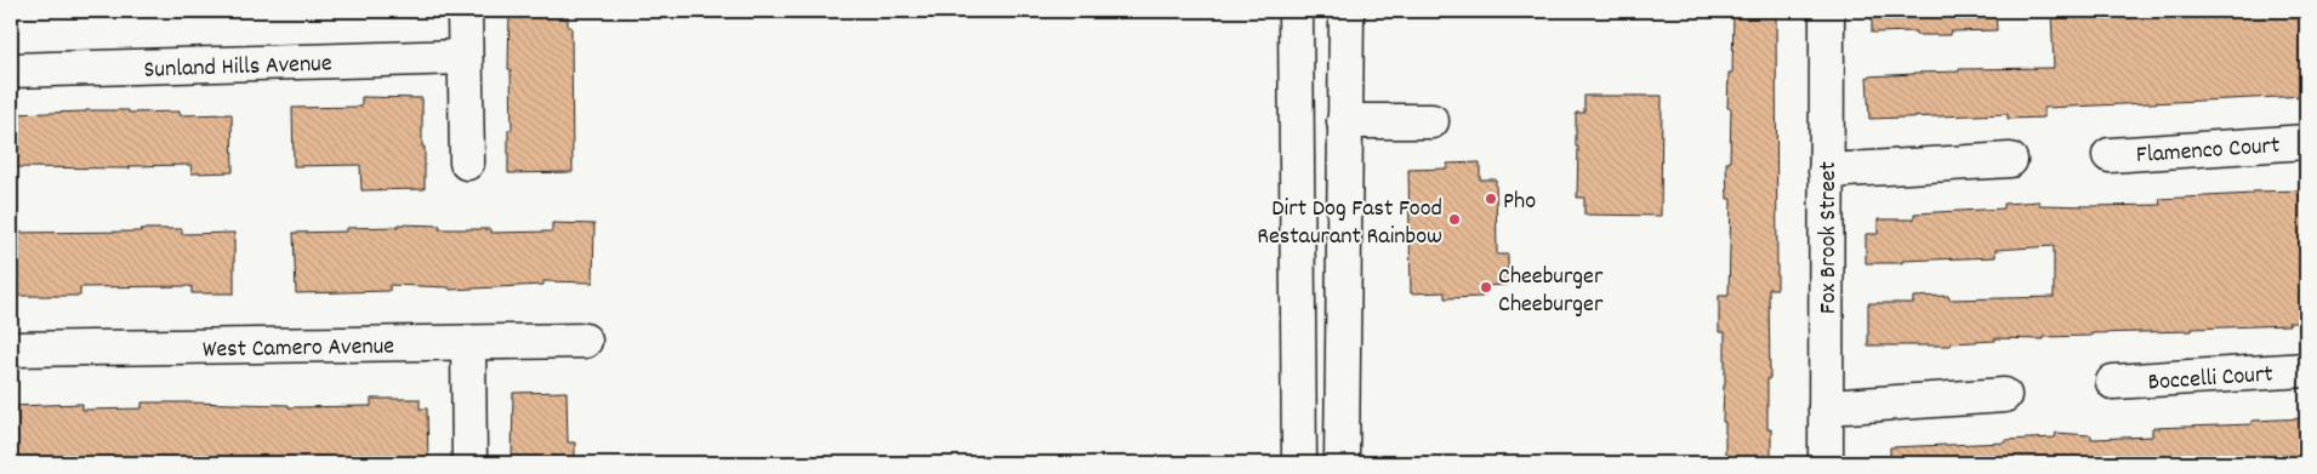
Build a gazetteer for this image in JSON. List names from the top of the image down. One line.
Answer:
{"streets":{"street":["Sunland Hills Avenue","Flamenco Court","Fox Brook Street","West Camero Avenue","Boccelli Court"]},"places":["Pho","Dirt Dog Fast Food Restaurant Rainbow","Cheeburger Cheeburger"]}
